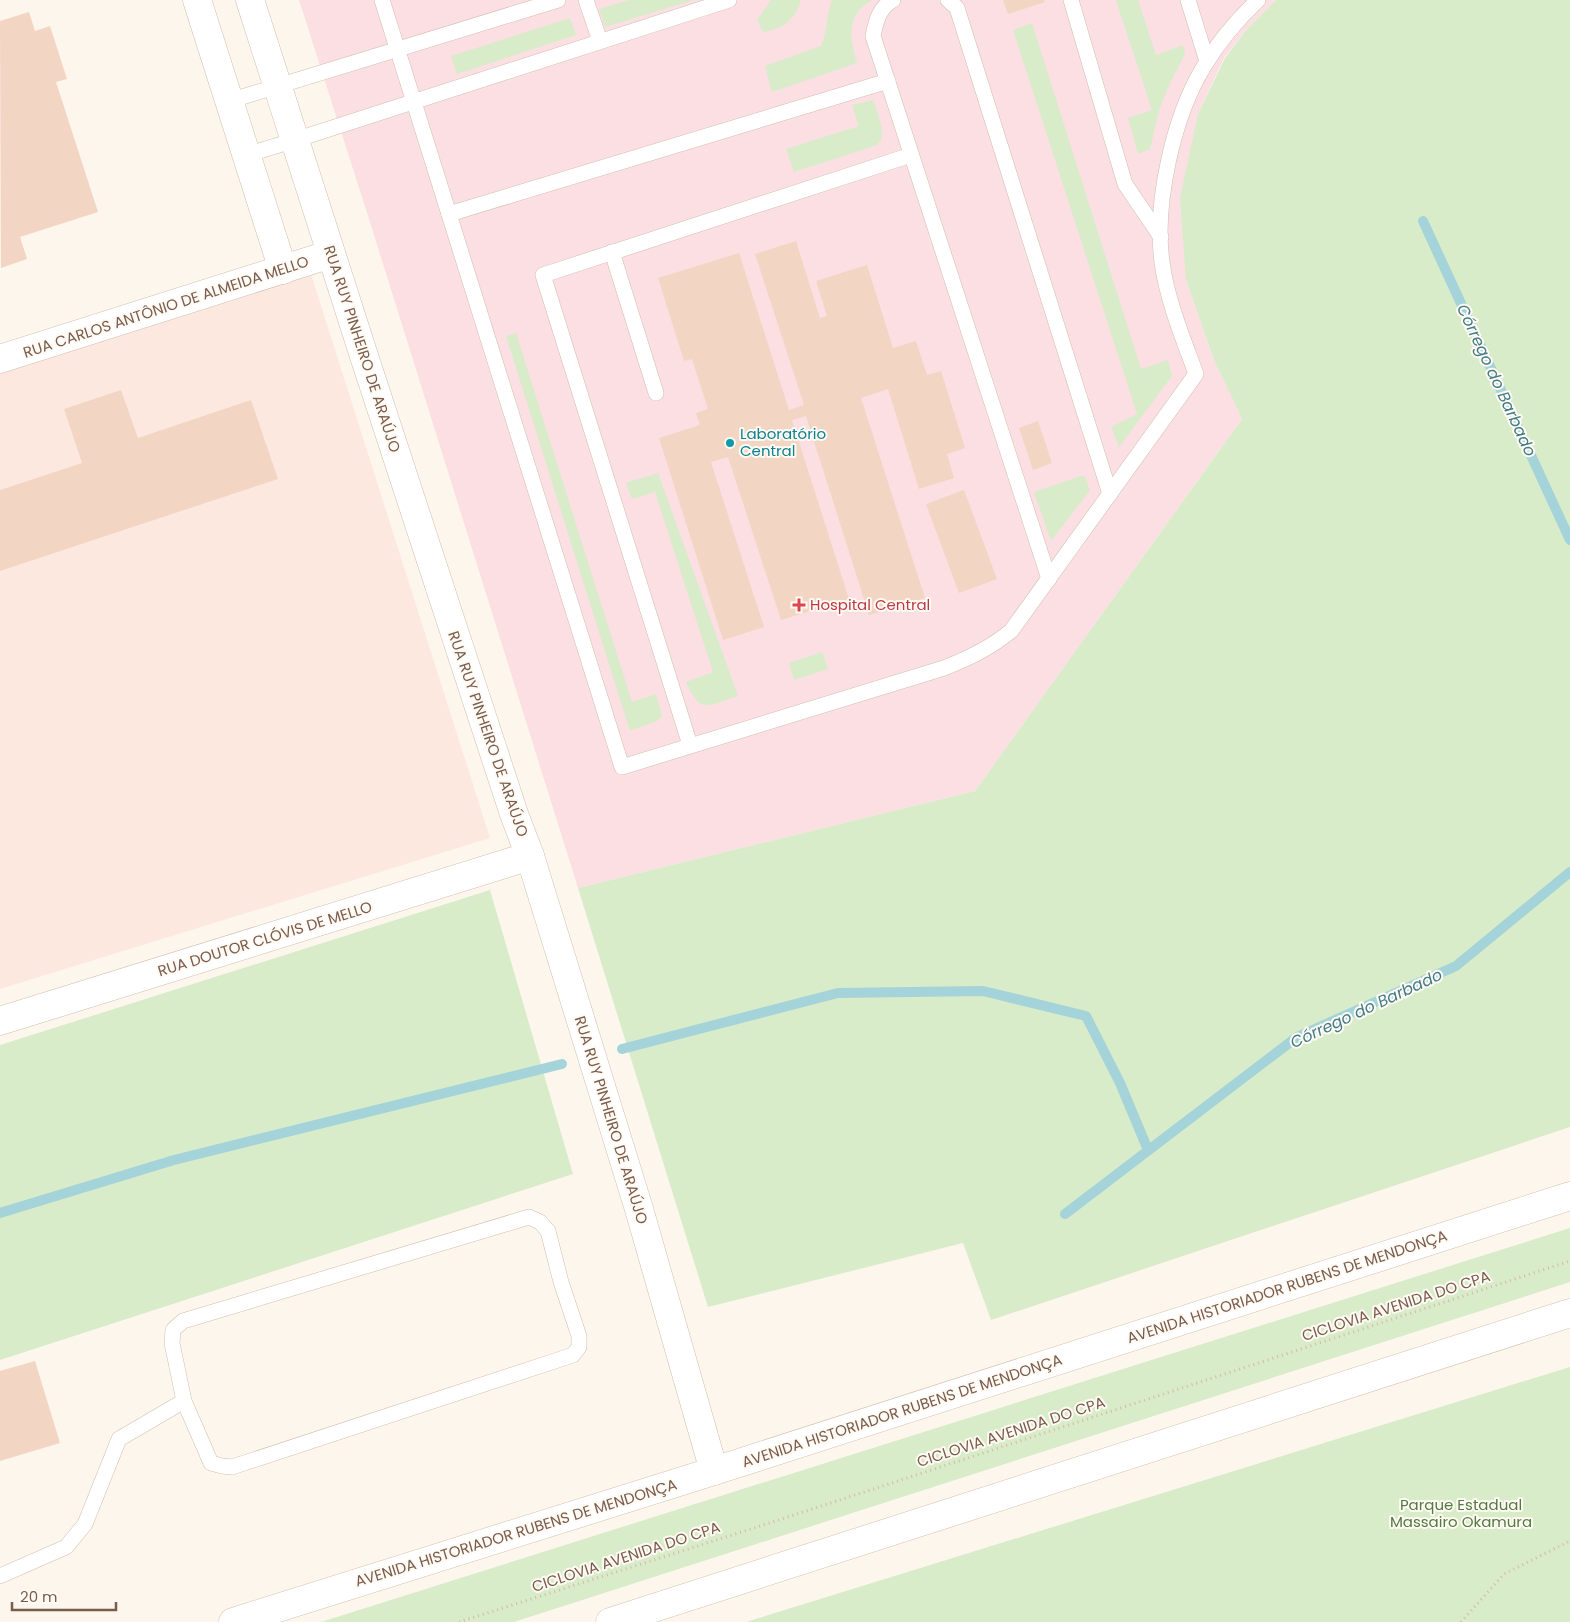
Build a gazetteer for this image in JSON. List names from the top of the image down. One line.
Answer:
{"streets":{"street":["RUA CARLOS ANTÔNIO DE ALMEIDA MELLO","RUA RUY PINHEIRO DE ARAÚJO","RUA DOUTOR CLÓVIS DE MELLO","AVENIDA HISTORIADOR RUBENS DE MENDONÇA"],"path":["CICLOVIA AVENIDA DO CPA"]},"crossings":[["RUA CARLOS ANTÔNIO DE ALMEIDA MELLO","RUA RUY PINHEIRO DE ARAÚJO"],["RUA RUY PINHEIRO DE ARAÚJO","RUA DOUTOR CLÓVIS DE MELLO"],["RUA RUY PINHEIRO DE ARAÚJO","AVENIDA HISTORIADOR RUBENS DE MENDONÇA"]],"water":["Córrego do Barbado"],"parks":["Parque Estadual Massairo Okamura"],"places":{"other":["Laboratório Central"],"health":["Hospital Central"]},"scale_bar":"20 m"}
